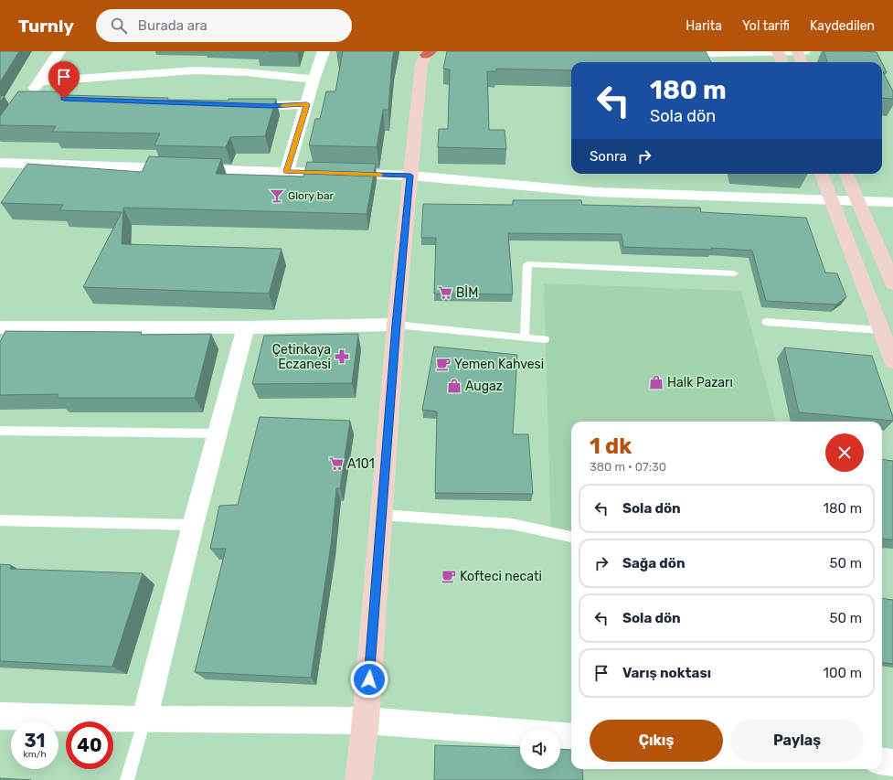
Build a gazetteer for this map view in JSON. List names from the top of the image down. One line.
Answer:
{"places":{"bar":["Glory bar"],"supermarket":["BİM","A101"],"pharmacy":["Çetinkaya Eczanesi"],"cafe":["Yemen Kahvesi","Kofteci necati"],"shop":["Halk Pazarı","Augaz"]},"page":{"header":"Turnly","search":"Burada ara","nav":["Harita","Yol tarifi","Kaydedilen"],"turn":["180 m","Sola dön"],"then":"Sonra","heading":["1 dk","380 m · 07:30"],"list":[{"name":"Sola dön","value":"180 m"},{"name":"Sağa dön","value":"50 m"},{"name":"Sola dön","value":"50 m"},{"name":"Varış noktası","value":"100 m"}],"buttons":["Çıkış","Paylaş"],"speed":"31 km/h","limit":"40"}}
